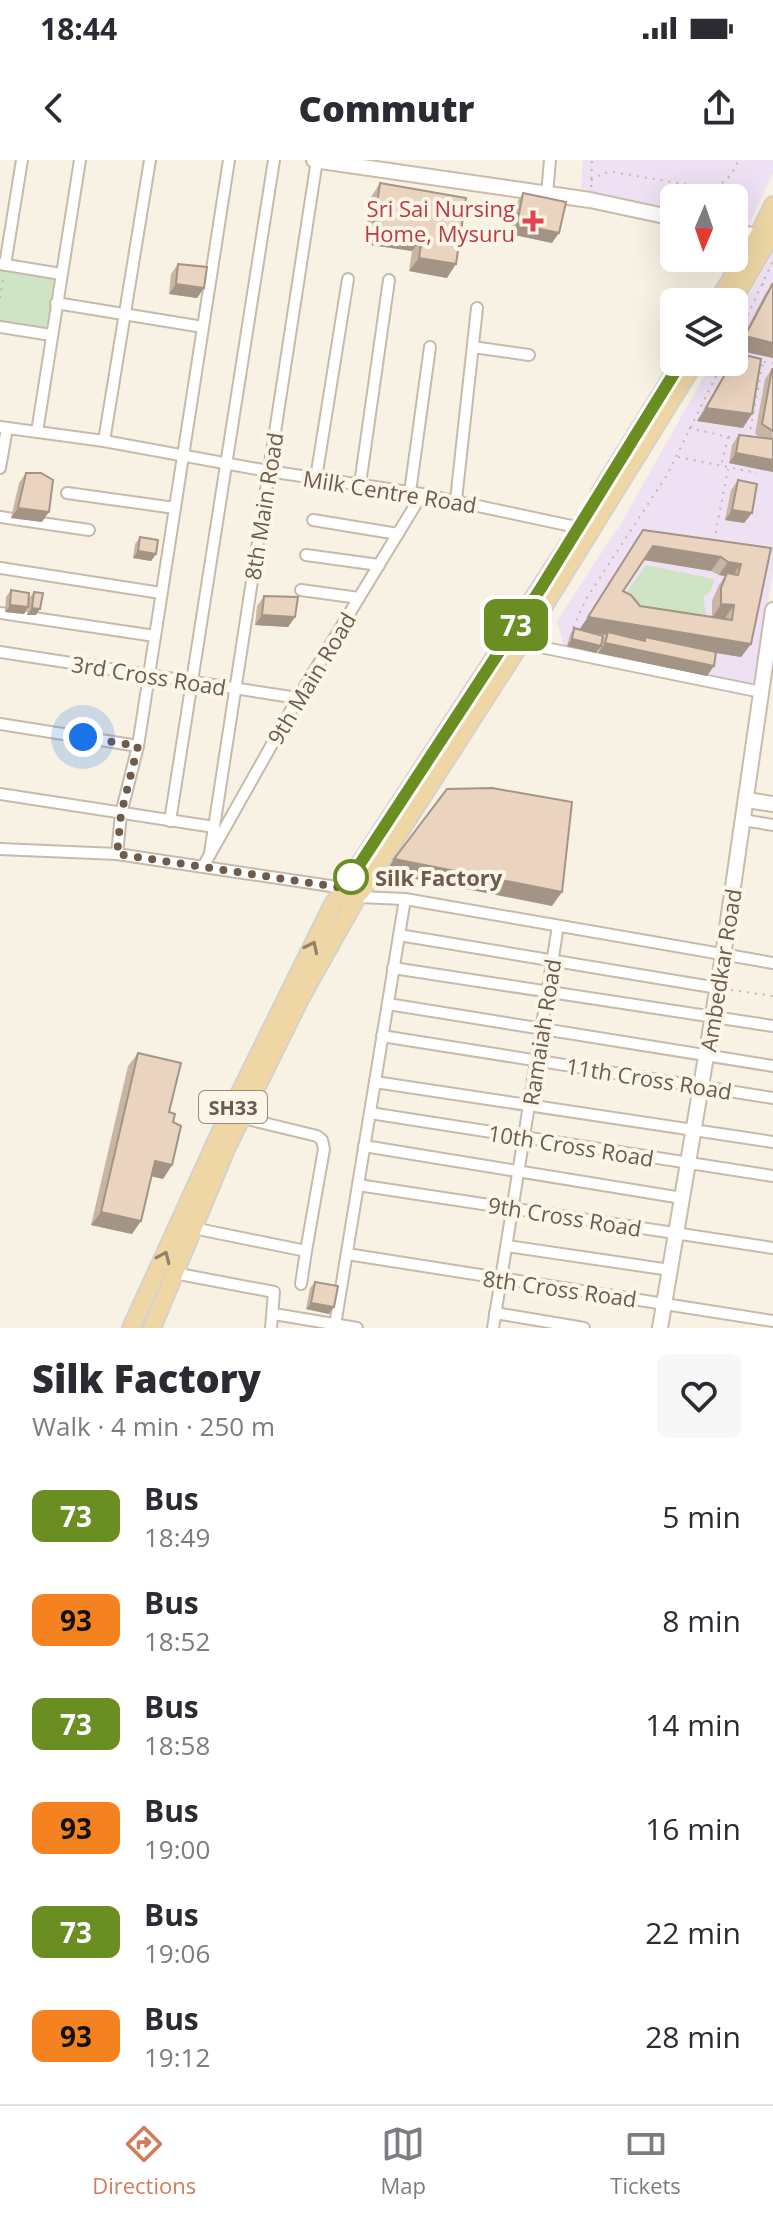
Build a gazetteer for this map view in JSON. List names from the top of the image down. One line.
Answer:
{"streets":{"main road":["SH33"],"street":["Milk Centre Road","8th Main Road","3rd Cross Road","9th Main Road","Ambedkar Road","Ramaiah Road","11th Cross Road","10th Cross Road","9th Cross Road","8th Cross Road"]},"crossings":[["Milk Centre Road","8th Main Road"],["Milk Centre Road","9th Main Road"],["Milk Centre Road","SH33"],["8th Main Road","3rd Cross Road"],["8th Main Road","9th Main Road"],["3rd Cross Road","9th Main Road"],["Ambedkar Road","11th Cross Road"],["Ambedkar Road","10th Cross Road"],["Ambedkar Road","9th Cross Road"],["Ambedkar Road","8th Cross Road"],["Ramaiah Road","11th Cross Road"],["Ramaiah Road","10th Cross Road"],["Ramaiah Road","9th Cross Road"],["Ramaiah Road","8th Cross Road"]],"places":{"health":["Sri Sai Nursing Home, Mysuru"],"other":["Silk Factory"]},"lines":["bus line 73"],"north":"bottom","page":{"status":"18:44","header":"Commutr","on_map":"73","heading":["Silk Factory","Walk · 4 min · 250 m"],"list":[{"mark":"73","name":"Bus","note":"18:49","value":"5 min"},{"mark":"93","name":"Bus","note":"18:52","value":"8 min"},{"mark":"73","name":"Bus","note":"18:58","value":"14 min"},{"mark":"93","name":"Bus","note":"19:00","value":"16 min"},{"mark":"73","name":"Bus","note":"19:06","value":"22 min"},{"mark":"93","name":"Bus","note":"19:12","value":"28 min"}],"tabs":["Directions","Map","Tickets"]}}
